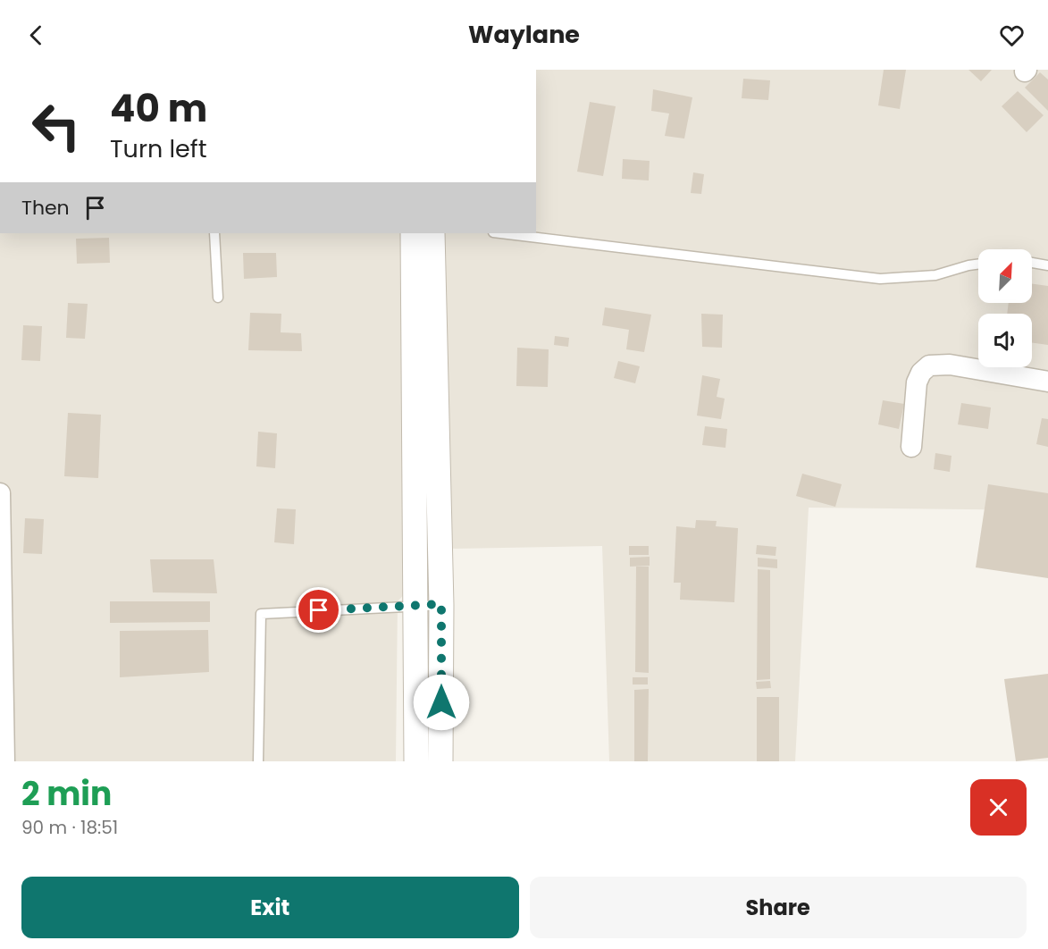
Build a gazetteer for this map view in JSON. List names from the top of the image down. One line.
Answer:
{"north":"top right","page":{"header":"Waylane","turn":["40 m","Turn left"],"then":"Then","heading":["2 min","90 m · 18:51"],"buttons":["Exit","Share"]}}
